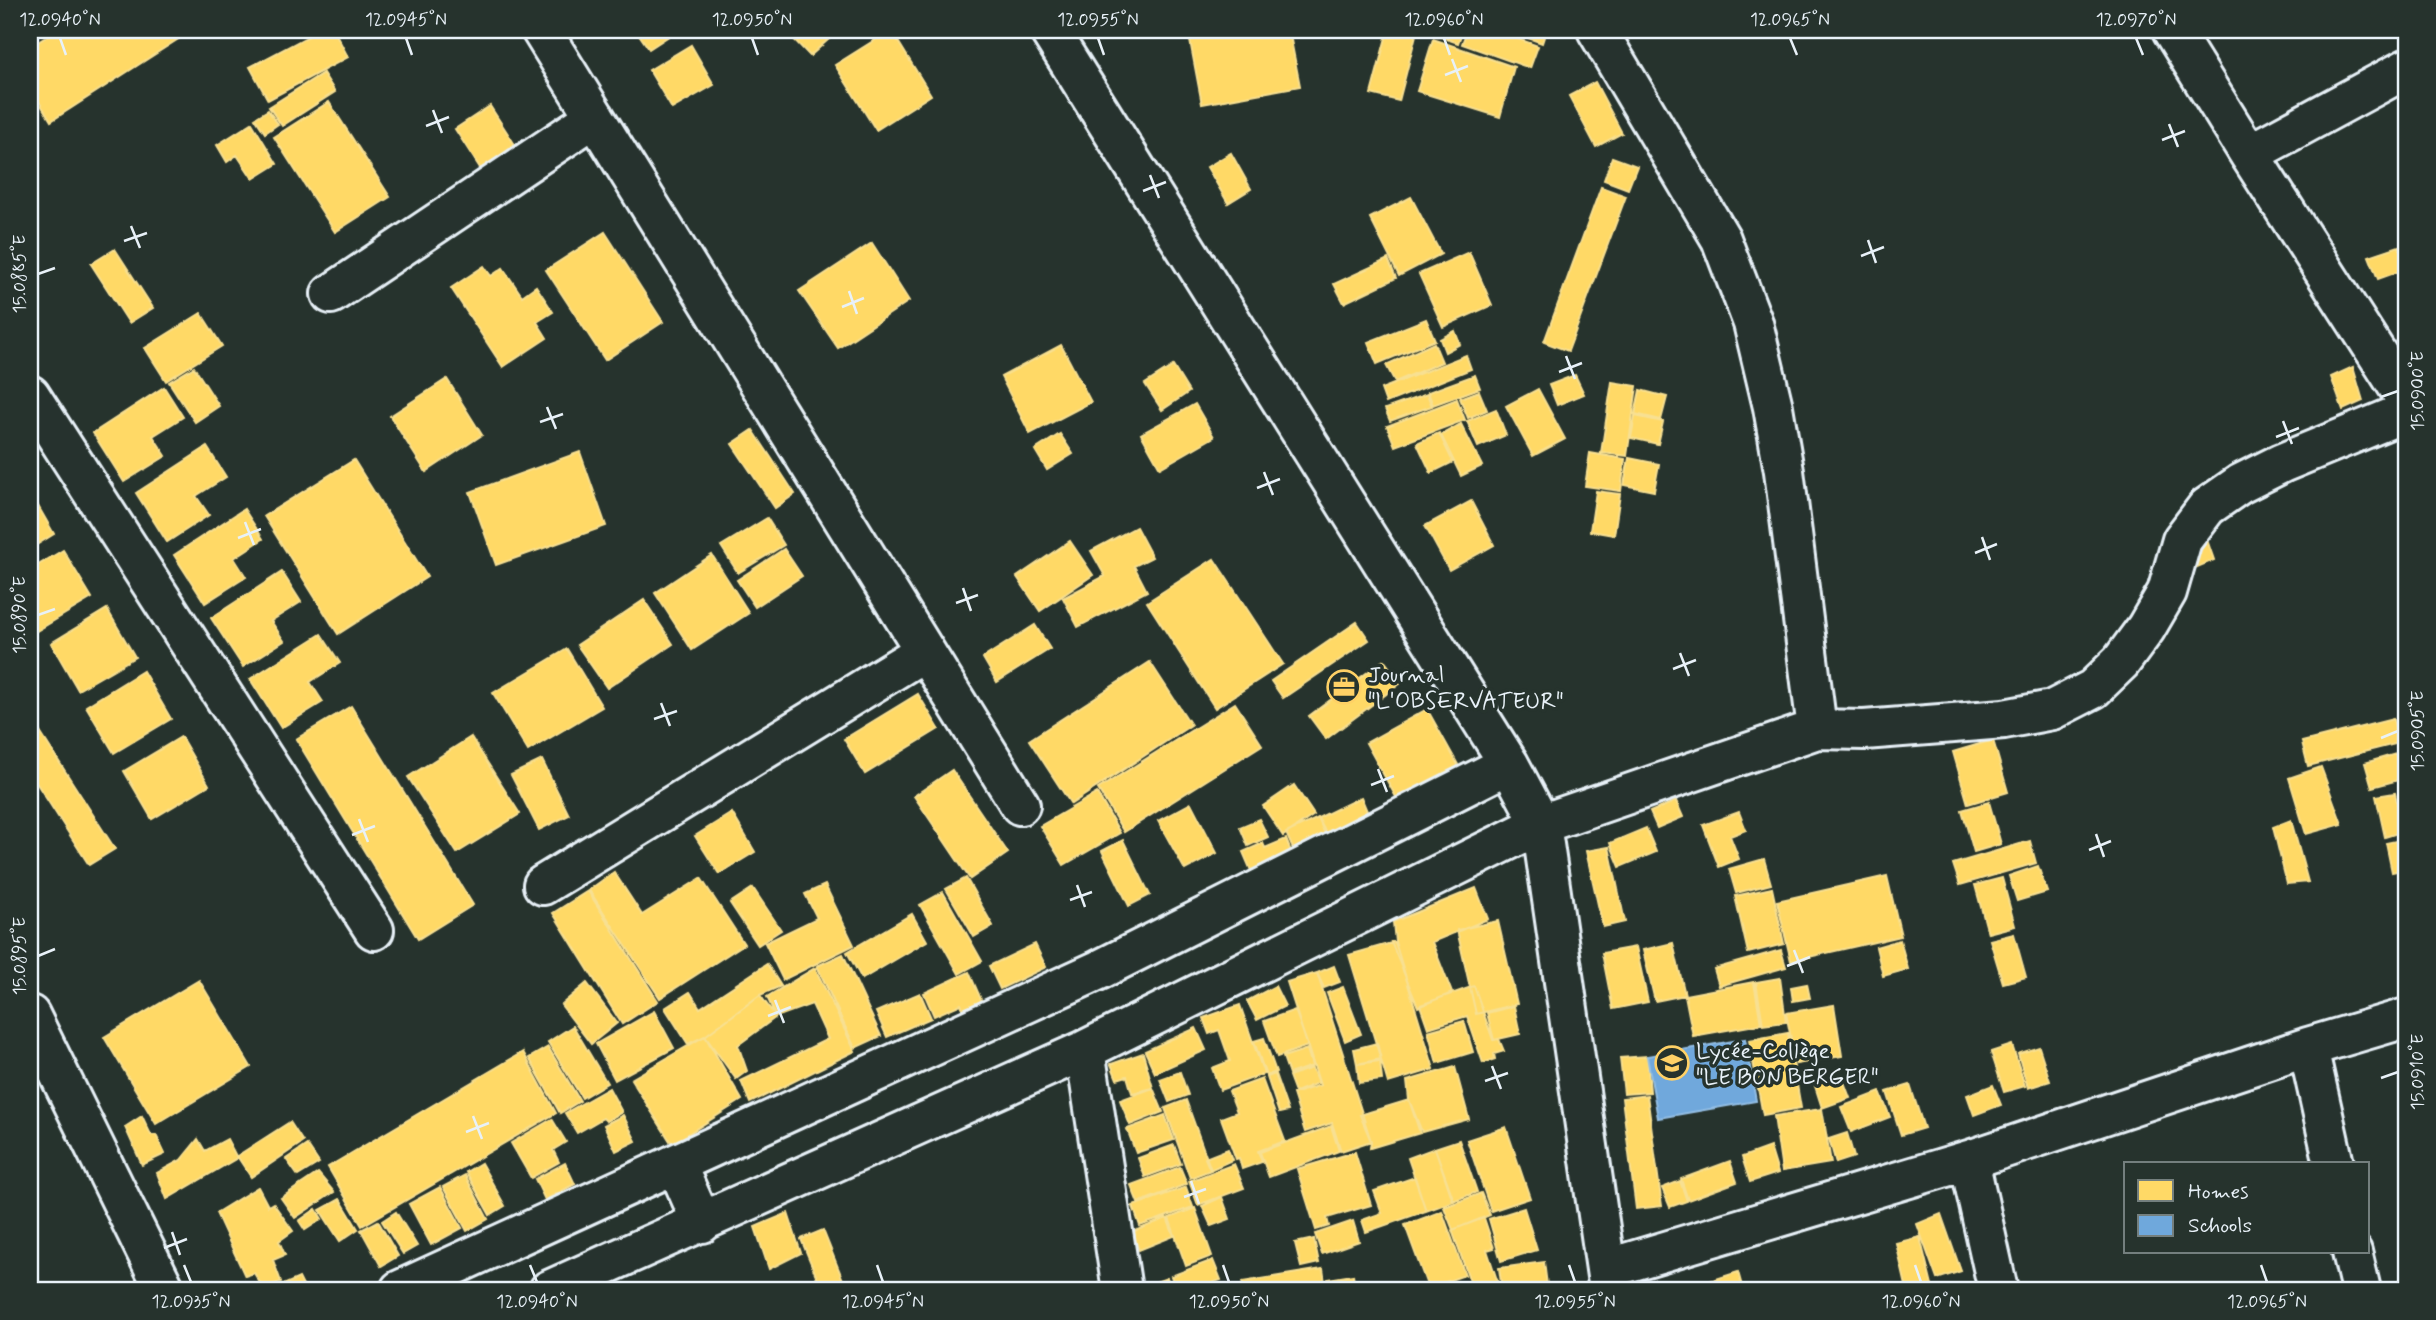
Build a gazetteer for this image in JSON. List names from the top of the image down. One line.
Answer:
{"places":{"office":["Journal \"L'OBSERVATEUR\""],"school or university":["Lycée-Collège \"LE BON BERGER\""]},"legend":["Homes","Schools"],"coordinates":["12.0940°N","12.0945°N","12.0950°N","12.0955°N","12.0960°N","12.0965°N","12.0970°N","15.0885°E","15.0900°E","15.0890°E","15.0905°E","15.0895°E","15.0910°E","12.0935°N"]}
